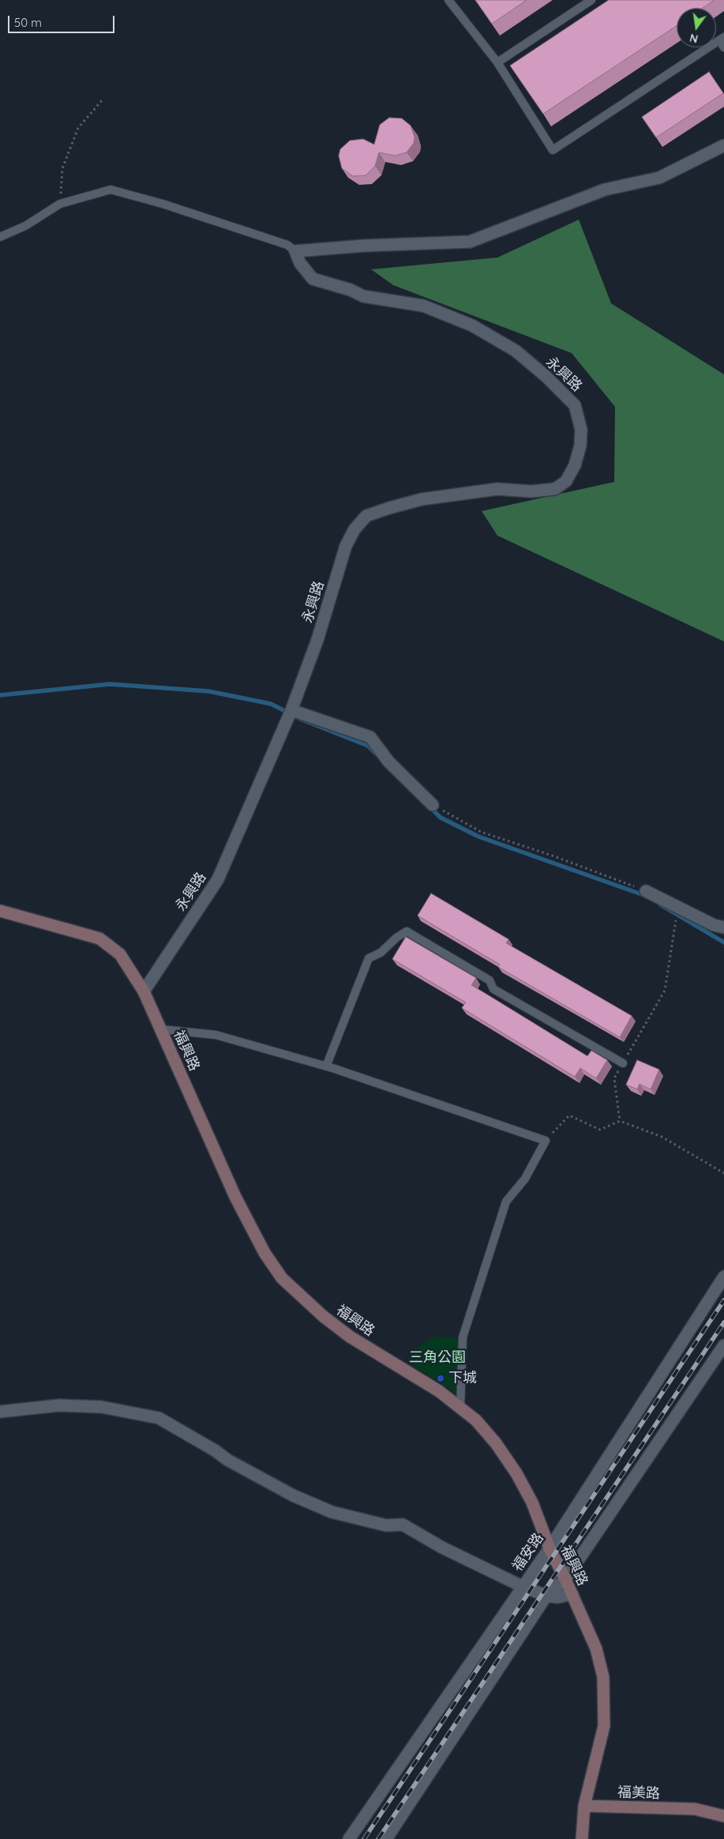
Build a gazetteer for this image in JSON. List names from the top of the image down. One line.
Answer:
{"streets":{"street":["永興路","福興路","福安路","福美路"]},"crossings":[["永興路","福興路"],["福興路","福安路"],["福興路","福美路"]],"parks":["三角公園"],"places":["下城"],"scale_bar":"50 m","north":"bottom"}
